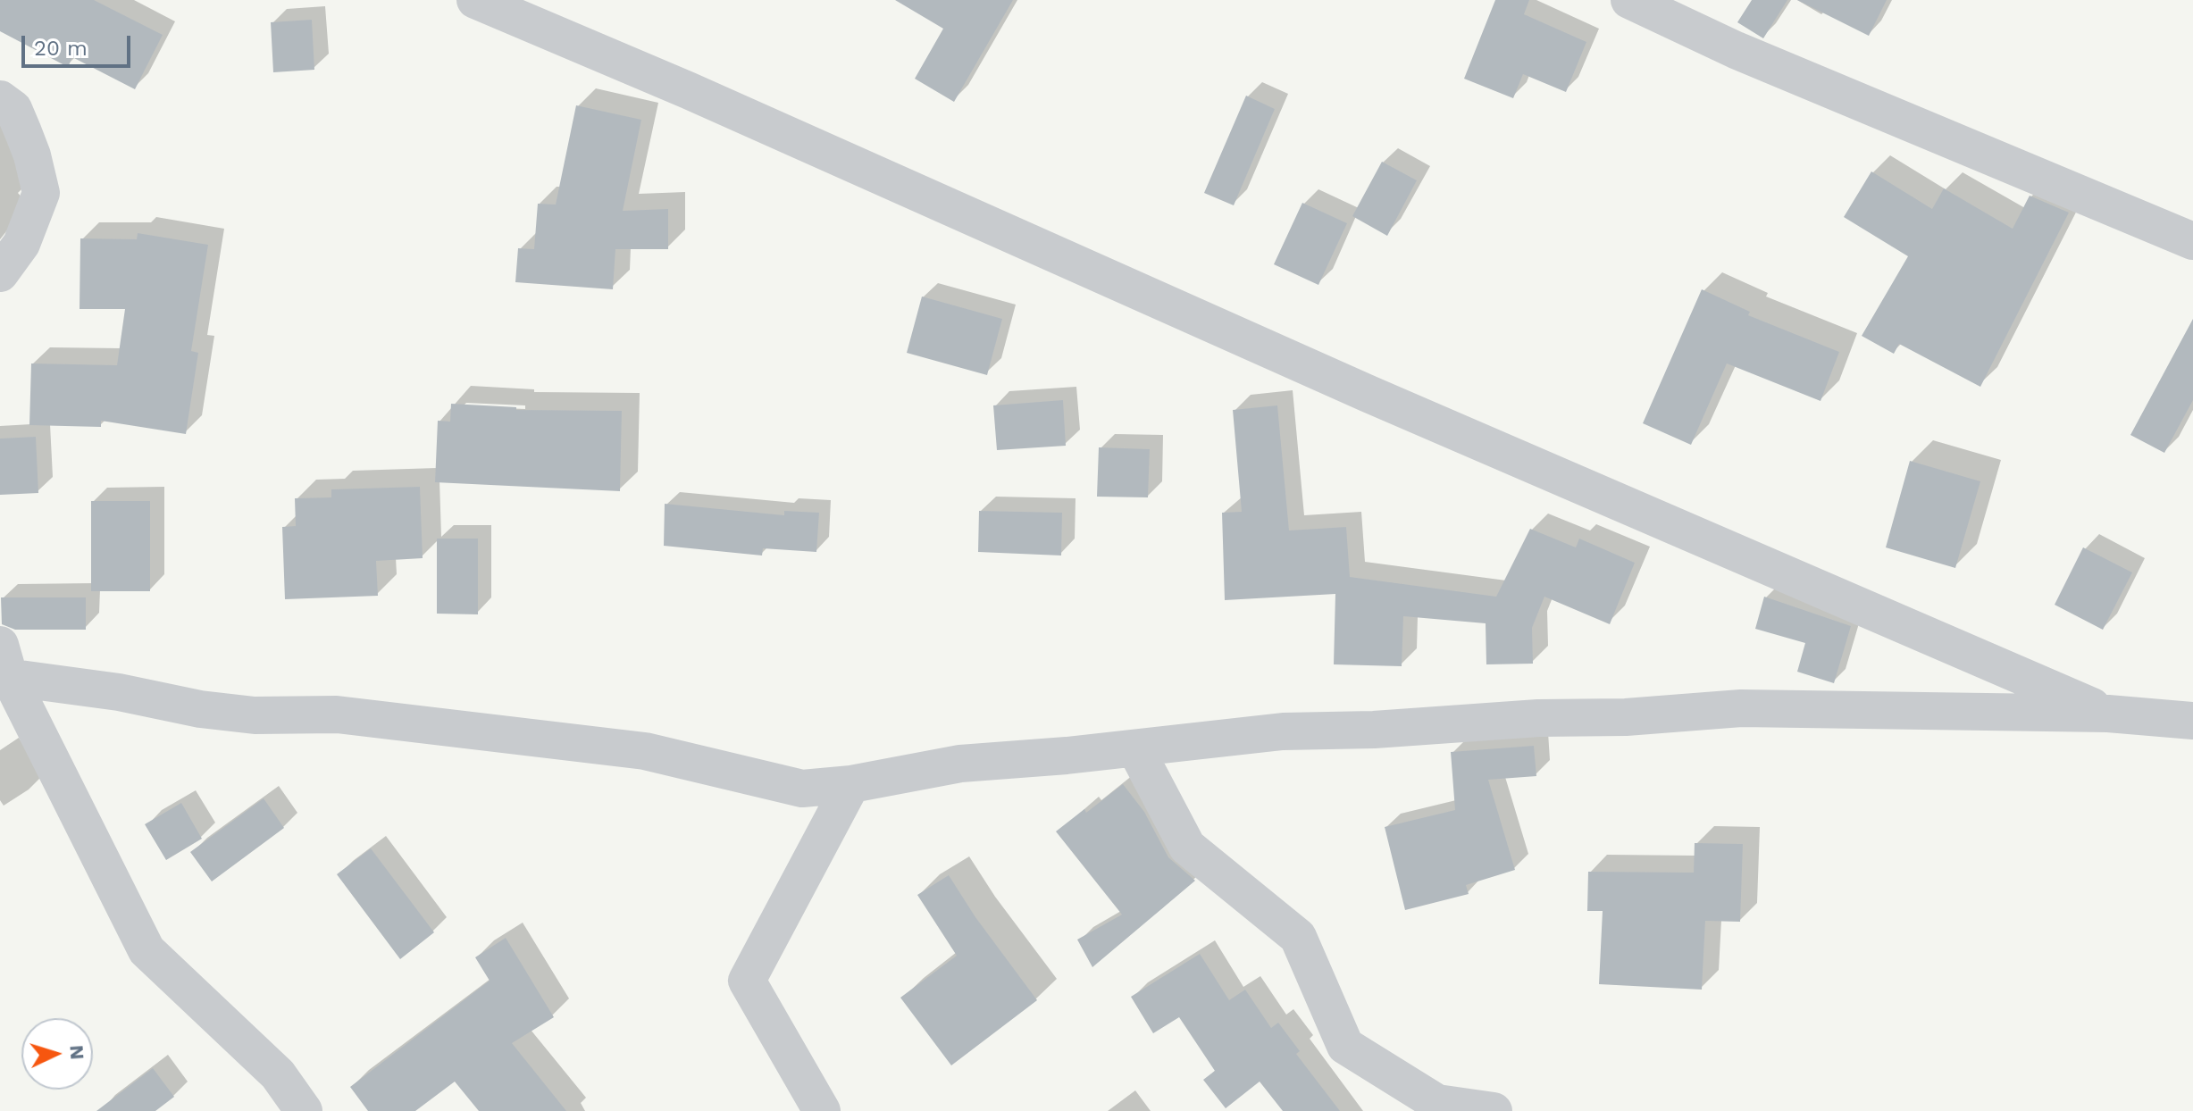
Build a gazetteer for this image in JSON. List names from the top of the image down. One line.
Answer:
{"scale_bar":"20 m","north":"right"}
